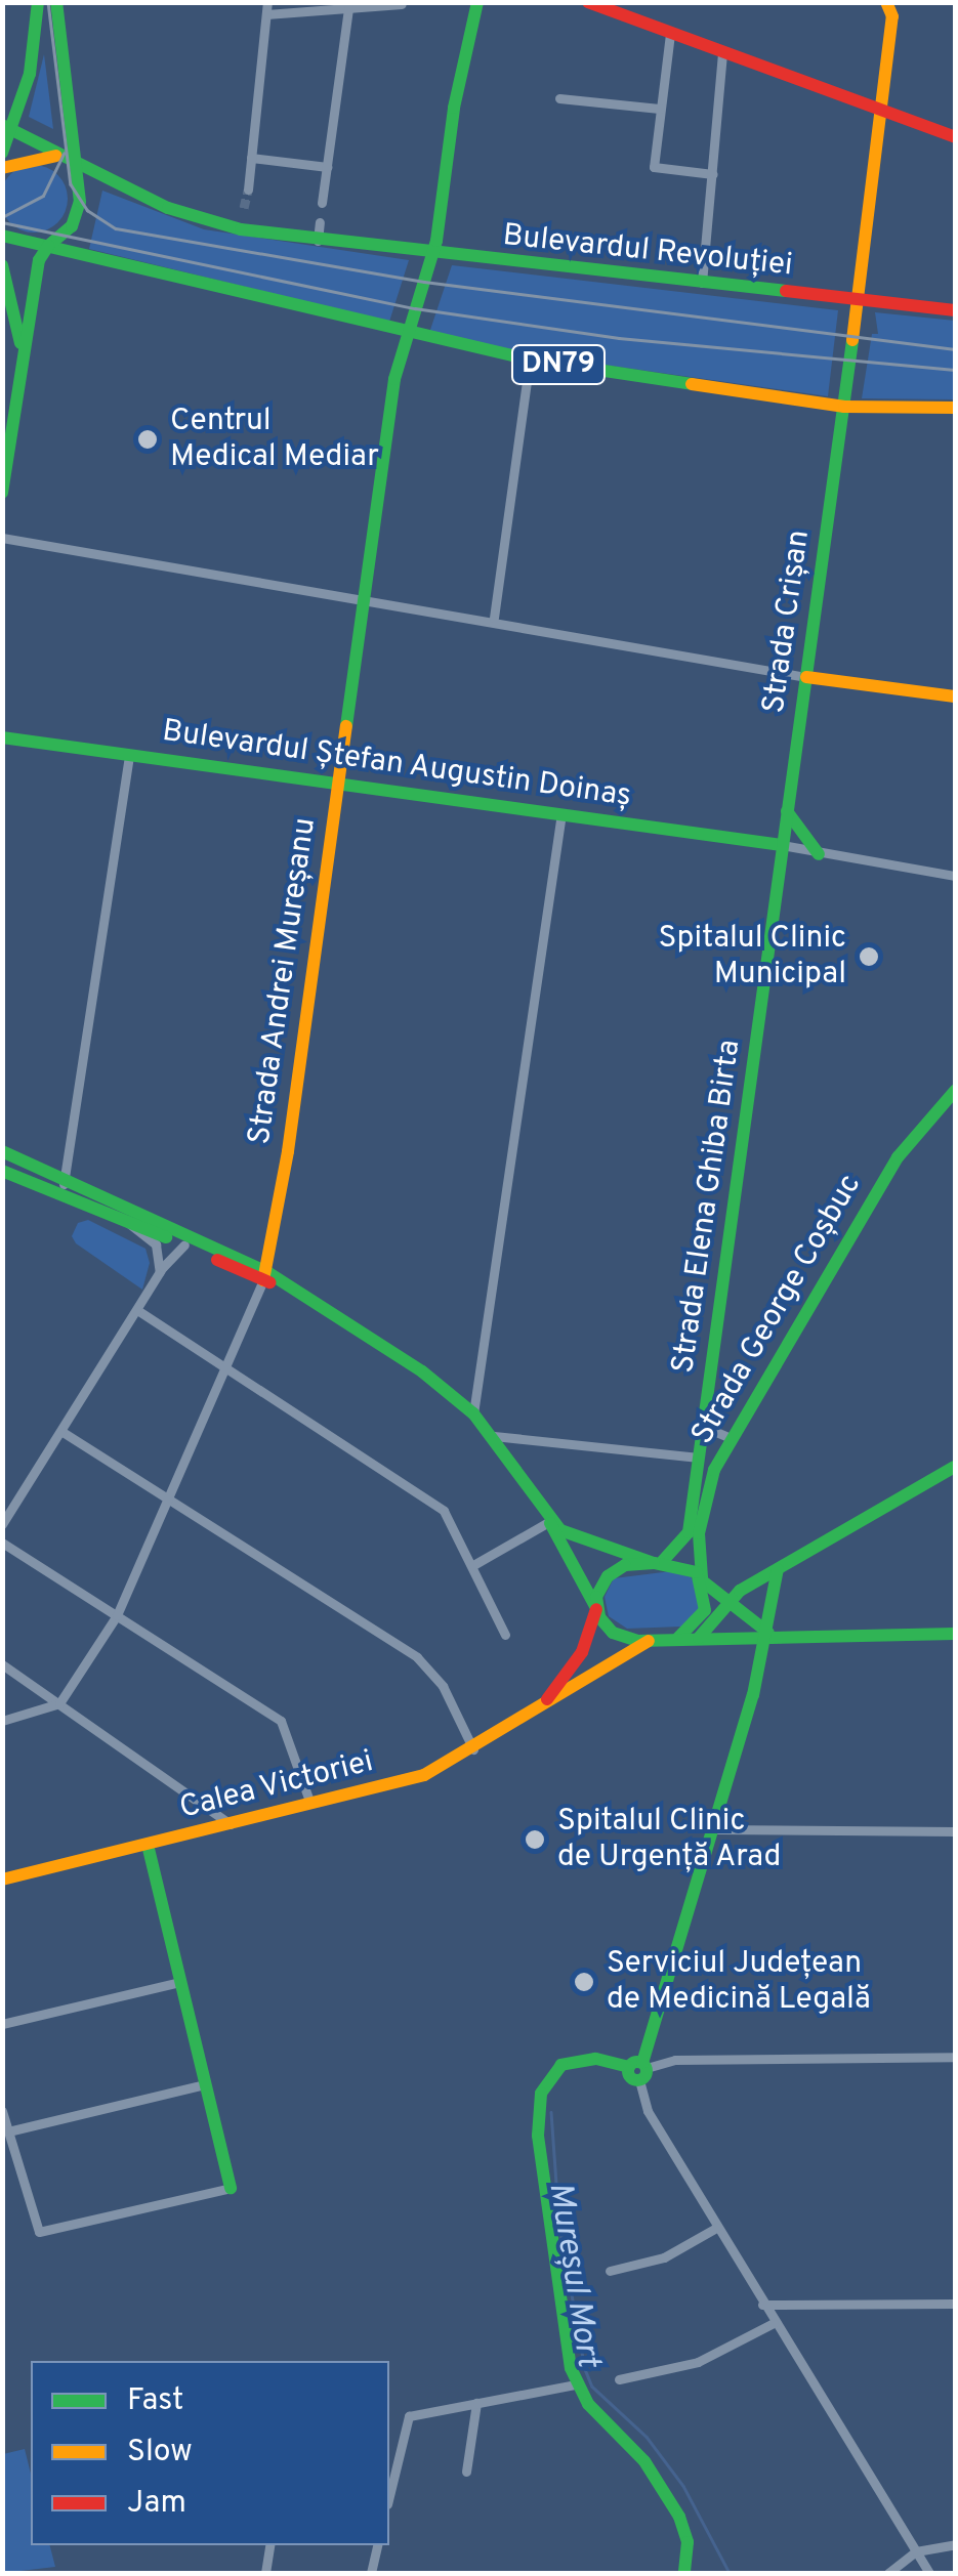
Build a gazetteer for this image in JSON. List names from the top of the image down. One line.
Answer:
{"streets":{"main road":["Bulevardul Revoluției","DN79","Strada Crișan","Bulevardul Ștefan Augustin Doinaș","Strada Andrei Mureșanu","Strada Elena Ghiba Birta","Strada George Coșbuc","Calea Victoriei"]},"crossings":[["DN79","Strada Crișan"],["DN79","Strada Andrei Mureșanu"],["Strada Crișan","Bulevardul Ștefan Augustin Doinaș"],["Strada Crișan","Strada Elena Ghiba Birta"],["Bulevardul Ștefan Augustin Doinaș","Strada Andrei Mureșanu"],["Bulevardul Ștefan Augustin Doinaș","Strada Elena Ghiba Birta"],["Strada Elena Ghiba Birta","Strada George Coșbuc"],["Strada Elena Ghiba Birta","Calea Victoriei"],["Strada George Coșbuc","Calea Victoriei"]],"water":["Mureșul Mort"],"places":["Centrul Medical Mediar","Spitalul Clinic Municipal","Spitalul Clinic de Urgență Arad","Serviciul Județean de Medicină Legală"],"legend":["Fast","Slow","Jam"]}
